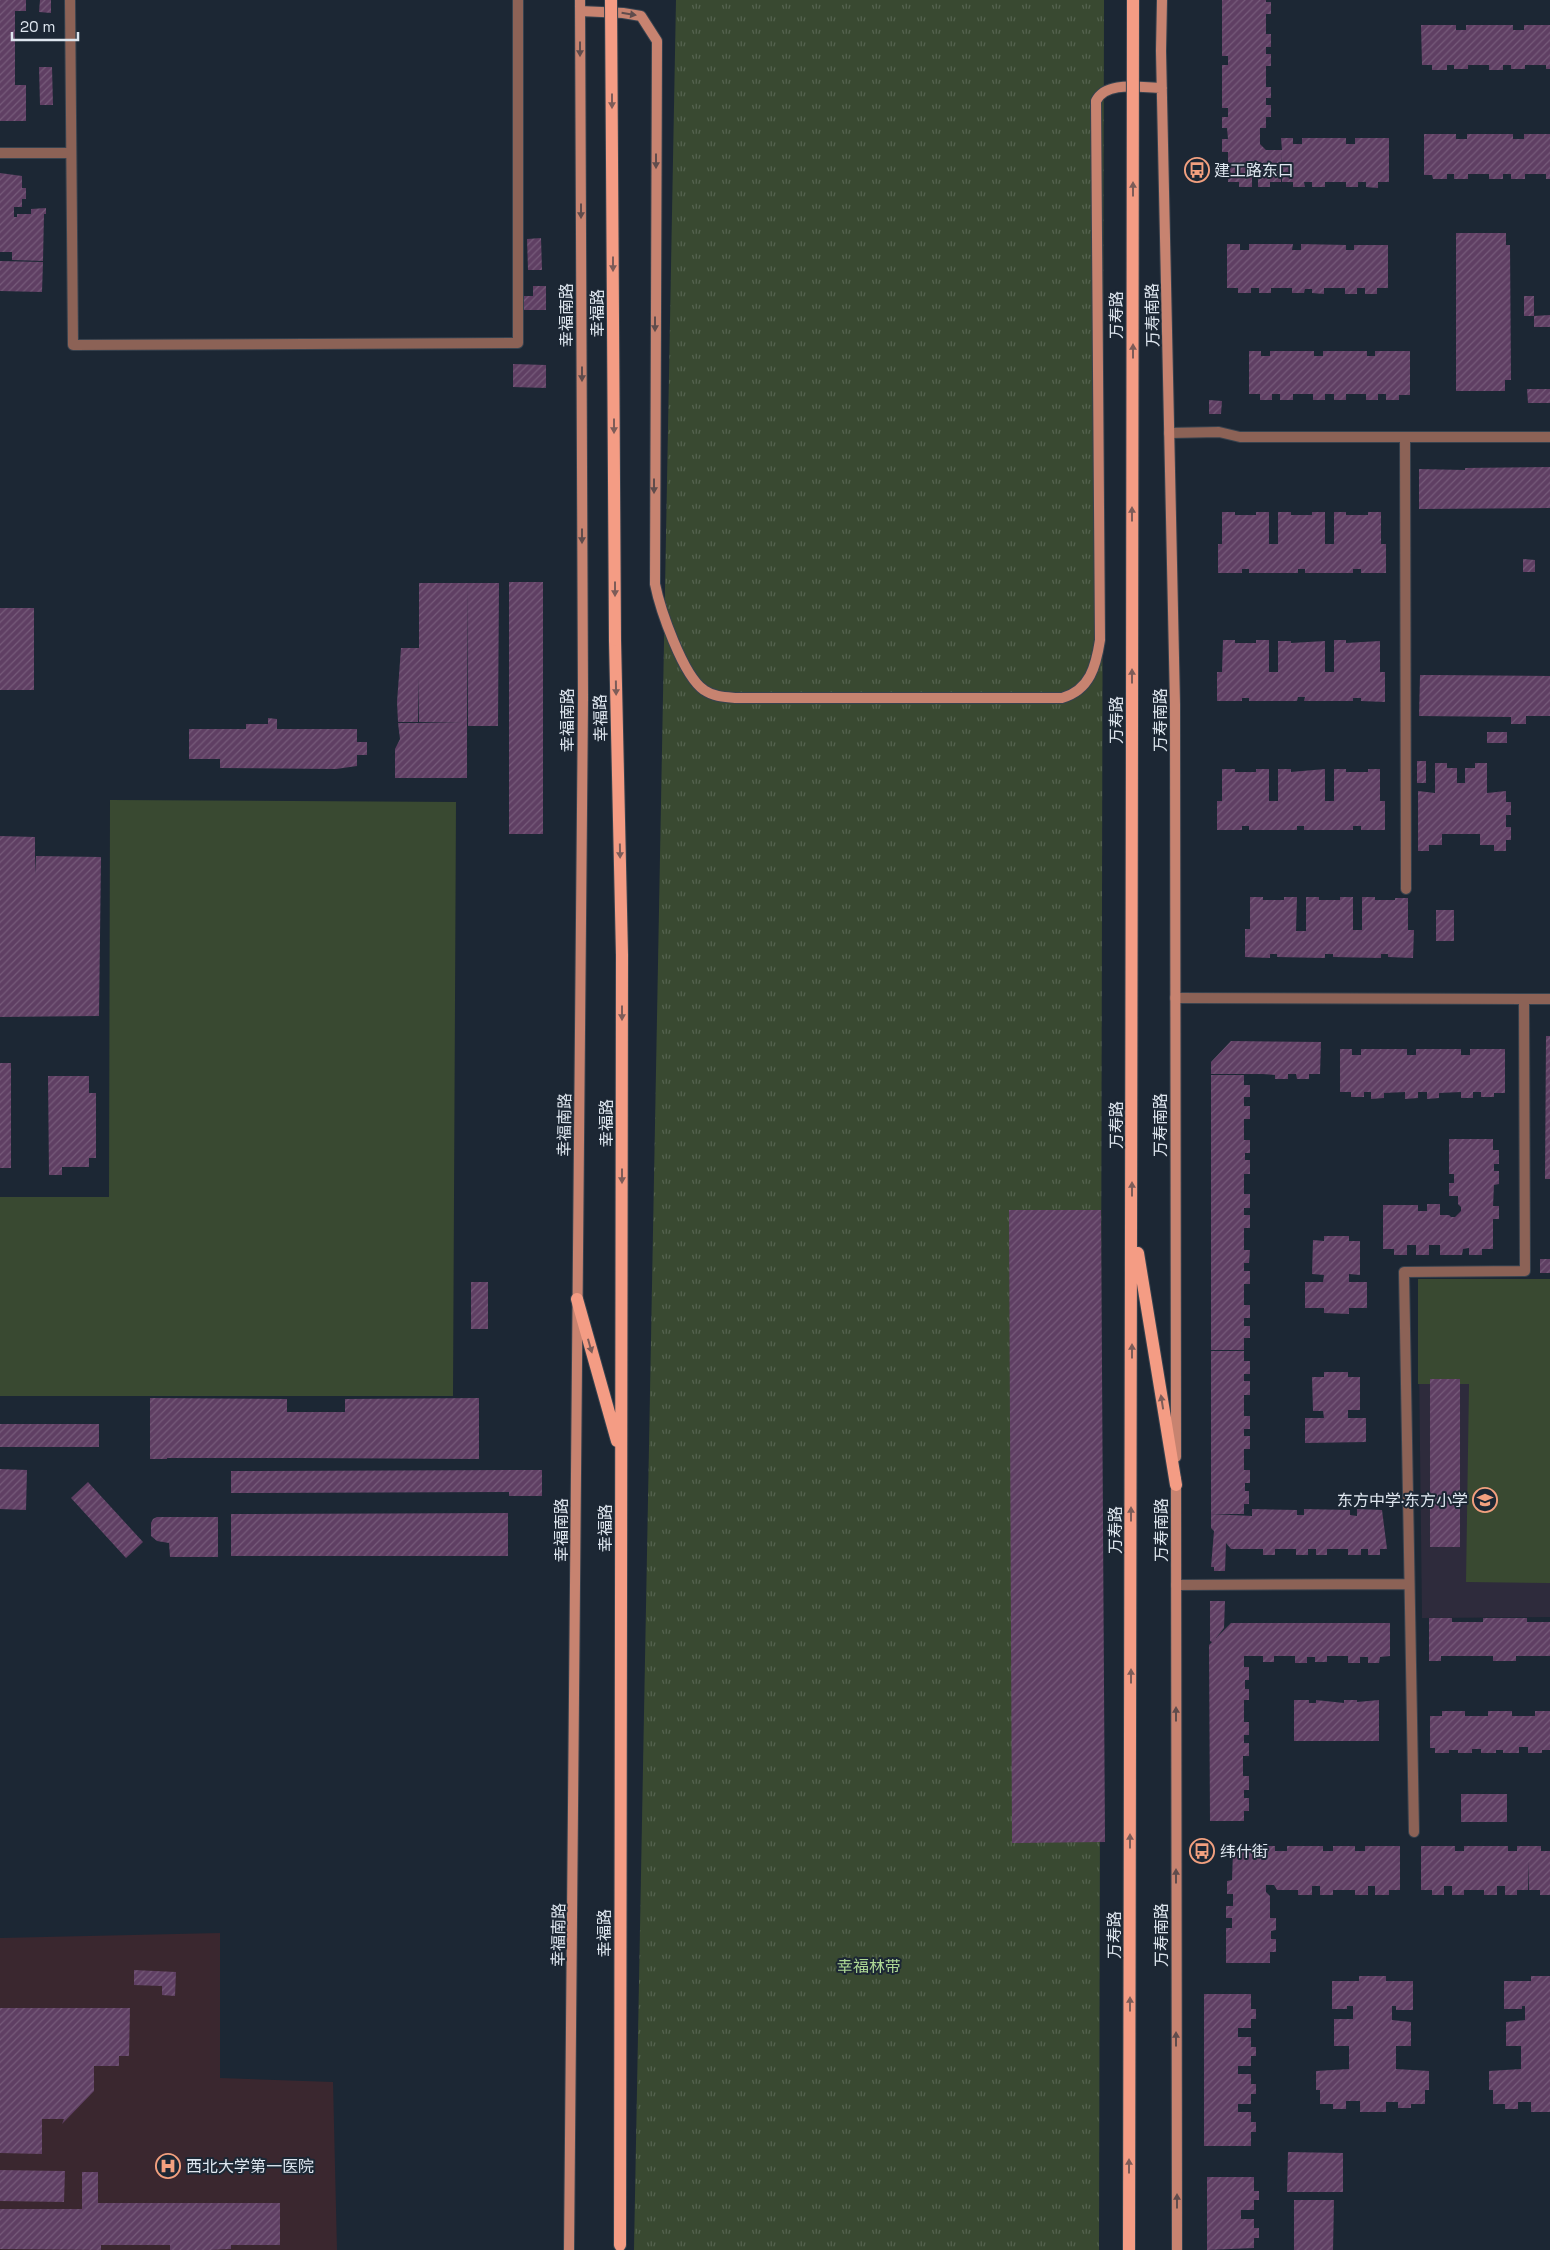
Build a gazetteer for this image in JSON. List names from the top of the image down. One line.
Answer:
{"streets":{"main road":["幸福路","幸福南路","万寿路","万寿南路"]},"one_way":["幸福路","幸福南路","万寿路"],"parks":["幸福林带"],"places":{"bus stop":["建工路东口","纬什街"],"school or university":["东方中学·东方小学"],"hospital":["西北大学第一医院"]},"scale_bar":"20 m"}
